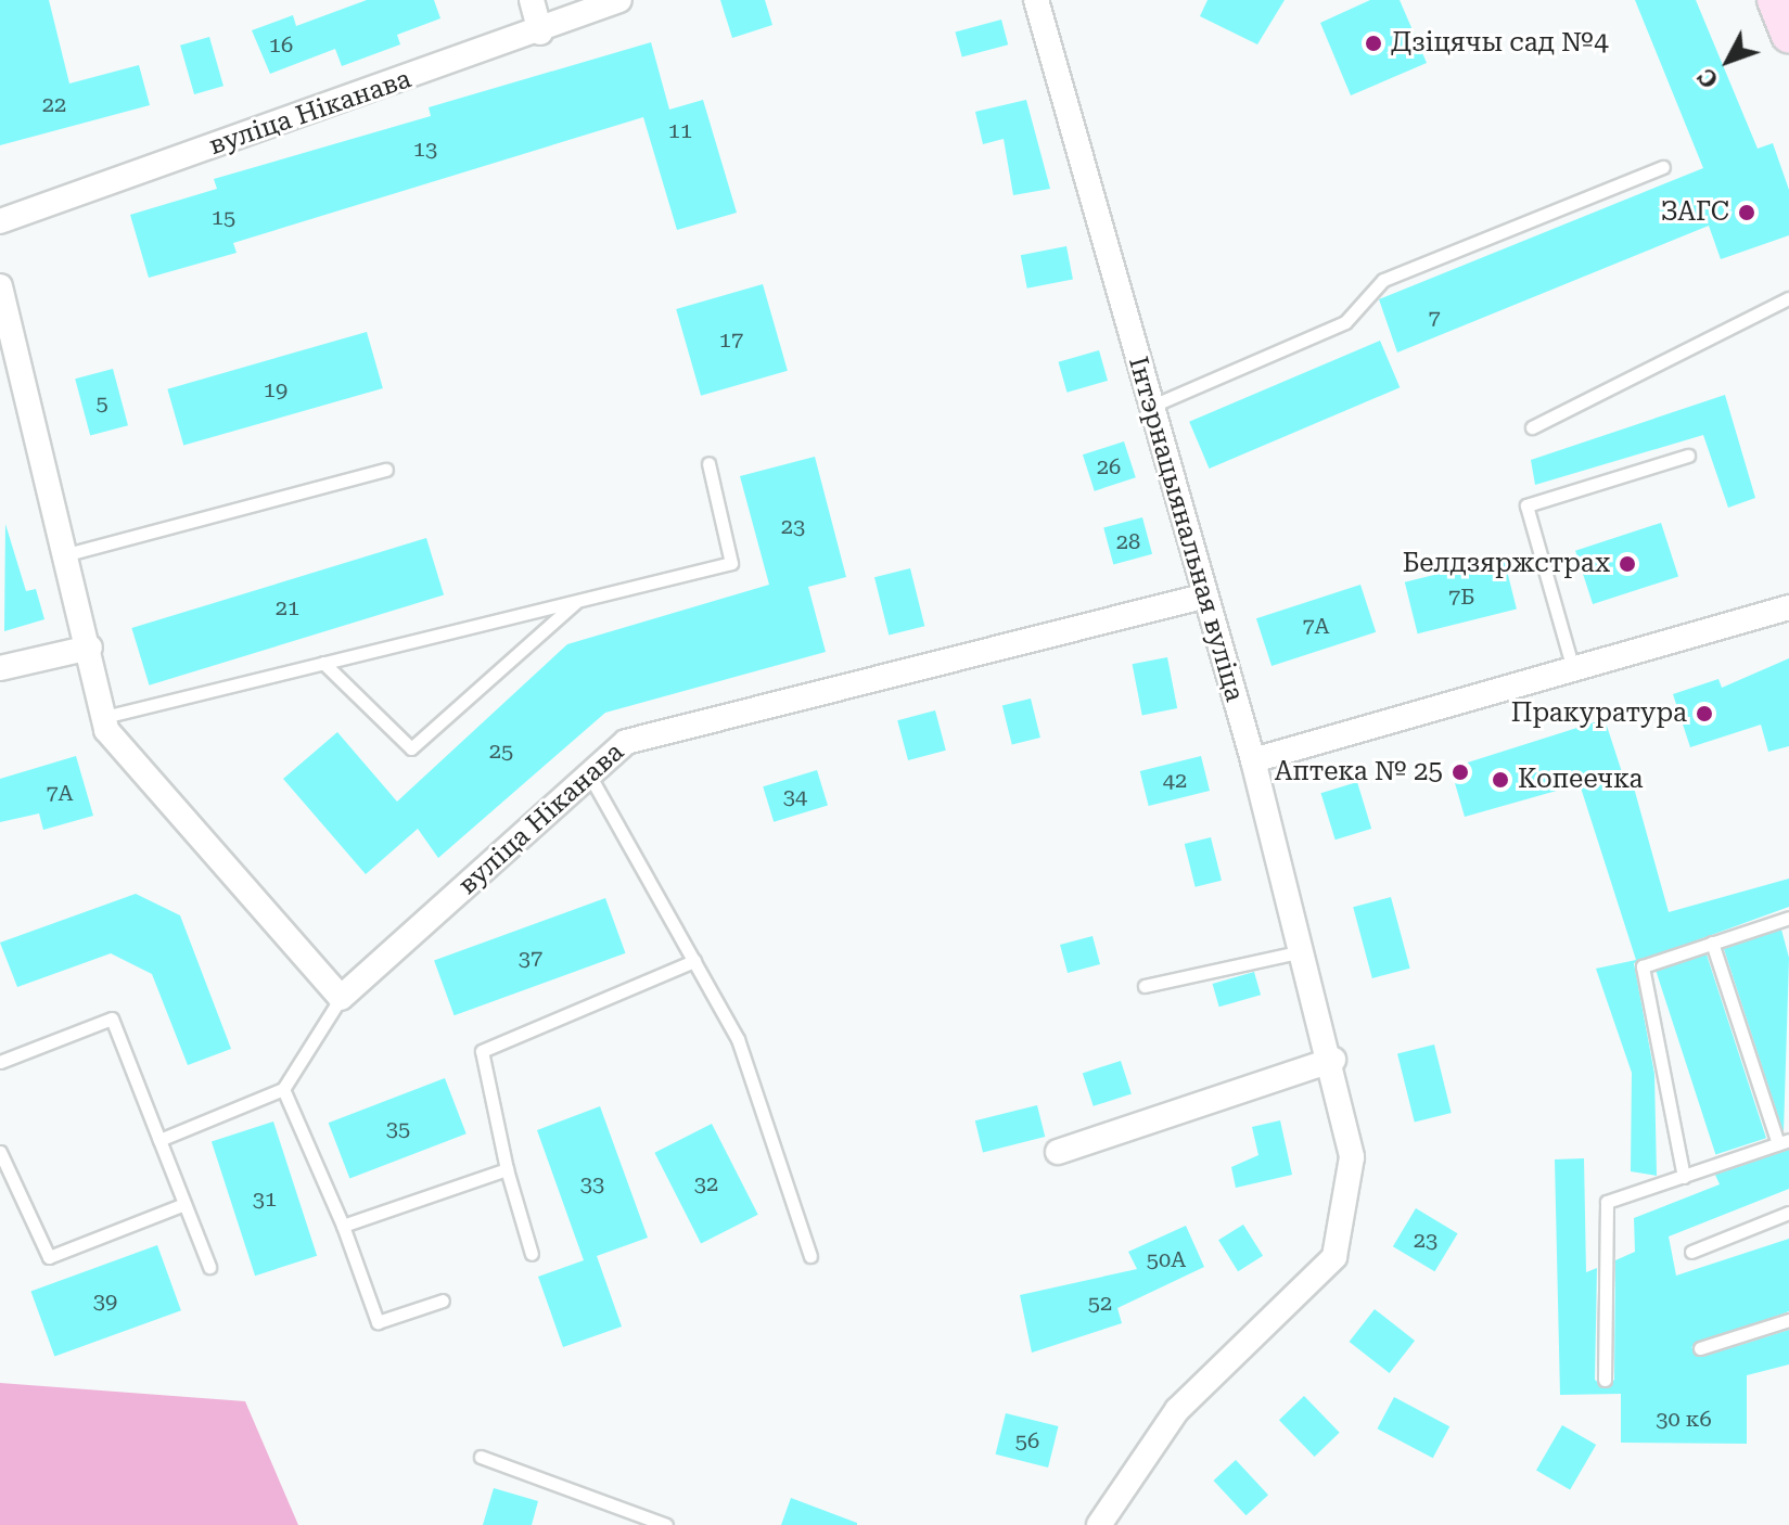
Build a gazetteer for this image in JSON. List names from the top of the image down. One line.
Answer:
{"streets":{"street":["вуліца Ніканава","Інтэрнацыянальная вуліца"]},"crossings":[["вуліца Ніканава","Інтэрнацыянальная вуліца"]],"places":["Дзіцячы сад №4","ЗАГС","Белдзяржстрах","Пракуратура","Аптека № 25","Копеечка"],"house_numbers":["16","22","11","13","15","7","17","19","5","26","23","28","7Б","21","7А","25","42","7А","34","37","35","33","32","31","23","50А","39","52","30 к6","56"],"north":"bottom left"}
